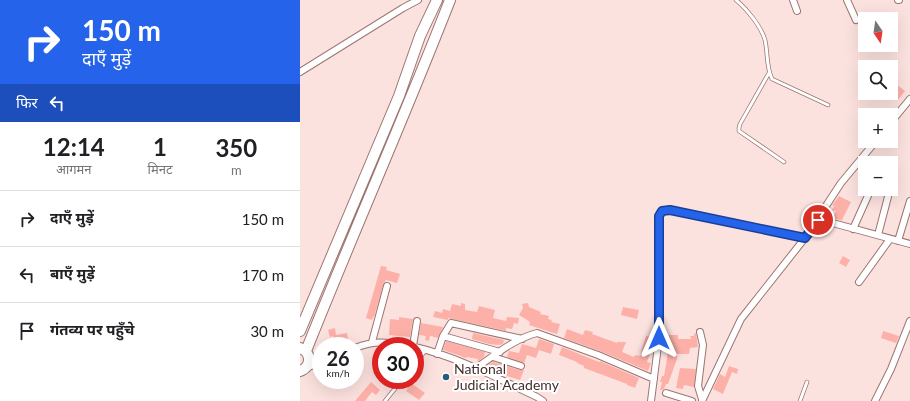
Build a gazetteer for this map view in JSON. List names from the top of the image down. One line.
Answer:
{"places":["National Judicial Academy"],"north":"bottom","page":{"turn":["150 m","दाएँ मुड़ें"],"map_buttons":["+","−"],"then":"फिर","eta":["12:14","आगमन","1","मिनट","350","m"],"list":[{"name":"दाएँ मुड़ें","value":"150 m"},{"name":"बाएँ मुड़ें","value":"170 m"},{"name":"गंतव्य पर पहुँचे","value":"30 m"}],"speed":"26 km/h","limit":"30"}}
